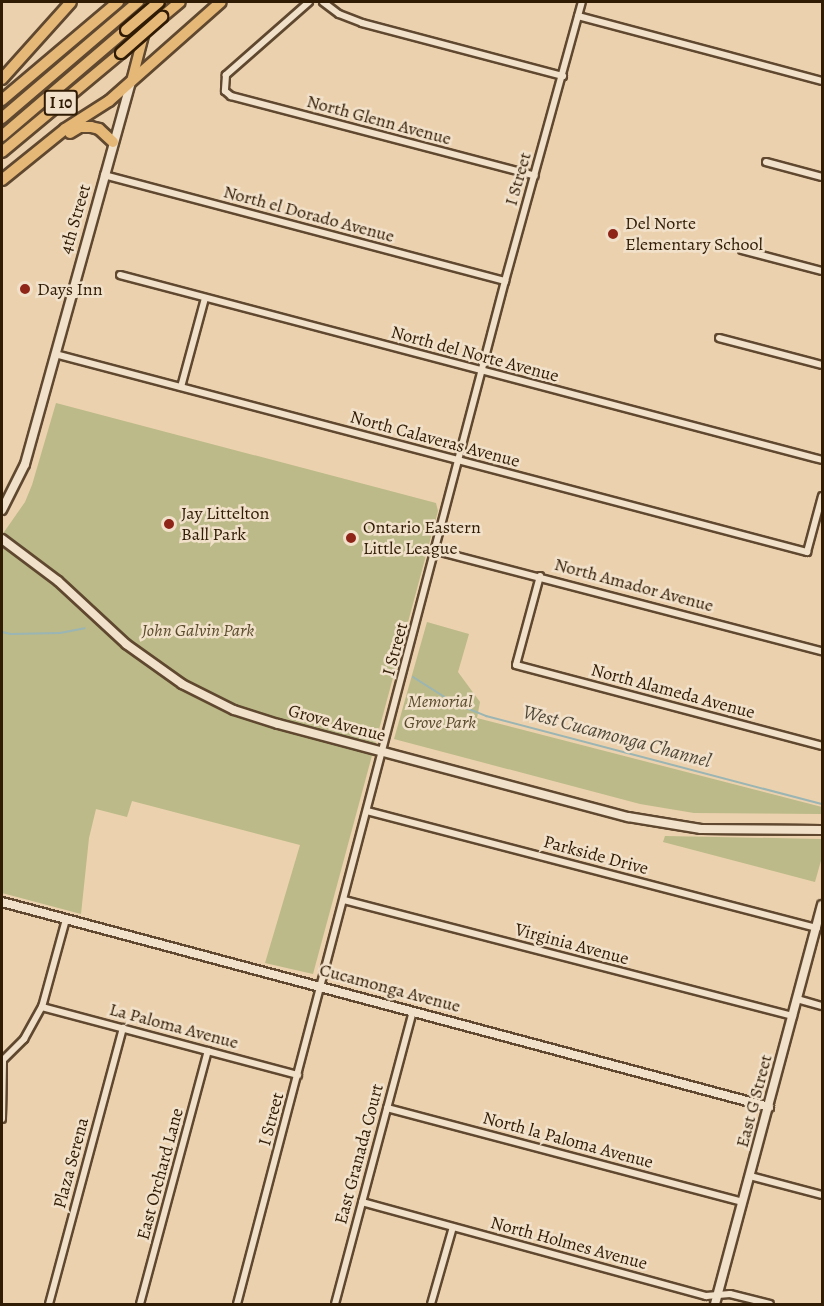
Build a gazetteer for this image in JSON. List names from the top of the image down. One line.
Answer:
{"streets":{"highway":["I 10"],"main road":["4th Street","Grove Avenue","Cucamonga Avenue","East G Street"],"street":["North Glenn Avenue","I Street","North el Dorado Avenue","North del Norte Avenue","North Calaveras Avenue","North Amador Avenue","North Alameda Avenue","Parkside Drive","Virginia Avenue","La Paloma Avenue","North la Paloma Avenue","East Granada Court","Plaza Serena","East Orchard Lane","North Holmes Avenue"]},"crossings":[["North Glenn Avenue","I Street"],["I Street","North el Dorado Avenue"],["I Street","North del Norte Avenue"],["I Street","North Calaveras Avenue"],["I Street","North Amador Avenue"],["I Street","Grove Avenue"],["I Street","Parkside Drive"],["I Street","Virginia Avenue"],["I Street","Cucamonga Avenue"],["I Street","La Paloma Avenue"],["North el Dorado Avenue","4th Street"],["4th Street","North Calaveras Avenue"],["North Amador Avenue","North Alameda Avenue"],["Parkside Drive","East G Street"],["Virginia Avenue","East G Street"],["Cucamonga Avenue","East G Street"],["Cucamonga Avenue","East Granada Court"],["La Paloma Avenue","Plaza Serena"],["La Paloma Avenue","East Orchard Lane"],["East G Street","North la Paloma Avenue"],["East G Street","North Holmes Avenue"],["North la Paloma Avenue","East Granada Court"],["East Granada Court","North Holmes Avenue"]],"water":["West Cucamonga Channel"],"parks":["John Galvin Park","Memorial Grove Park"],"places":["Del Norte Elementary School","Days Inn","Jay Littelton Ball Park","Ontario Eastern Little League"]}
